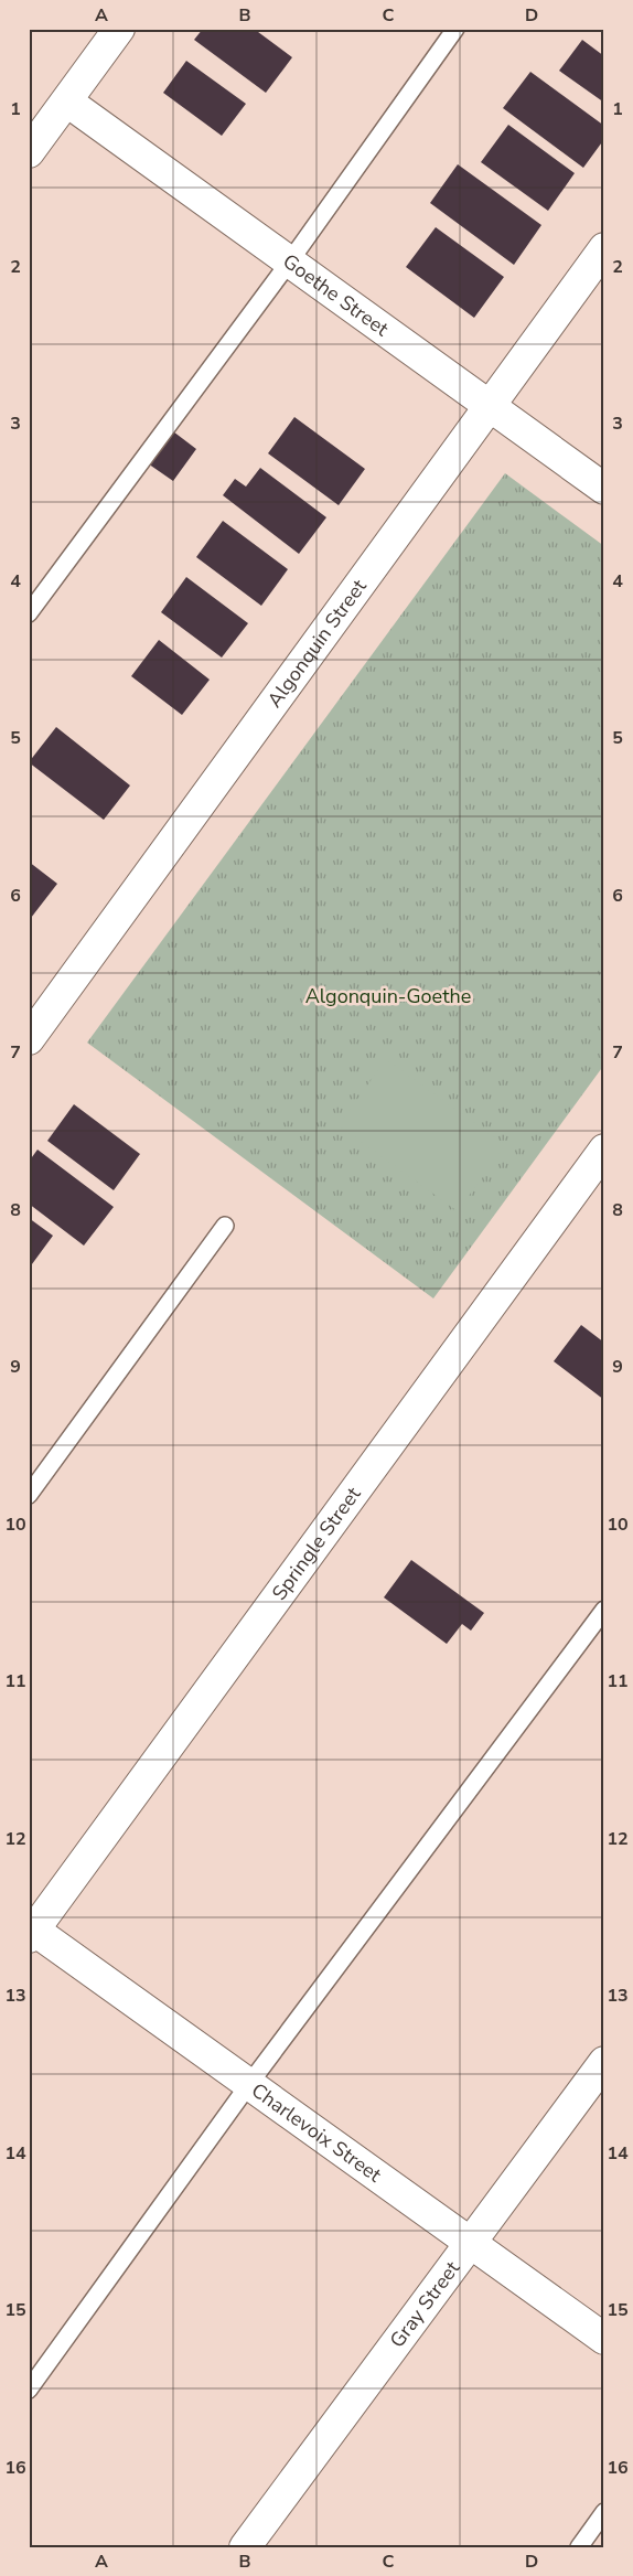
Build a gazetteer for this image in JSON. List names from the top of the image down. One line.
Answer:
{"streets":{"street":["Goethe Street","Algonquin Street","Springle Street","Charlevoix Street","Gray Street"]},"crossings":[["Goethe Street","Algonquin Street"],["Springle Street","Charlevoix Street"],["Charlevoix Street","Gray Street"]],"parks":["Algonquin-Goethe"],"grid":{"columns":["A","B","C","D"],"rows":["1","2","3","4","5","6","7","8","9","10","11","12","13","14","15","16"]}}
